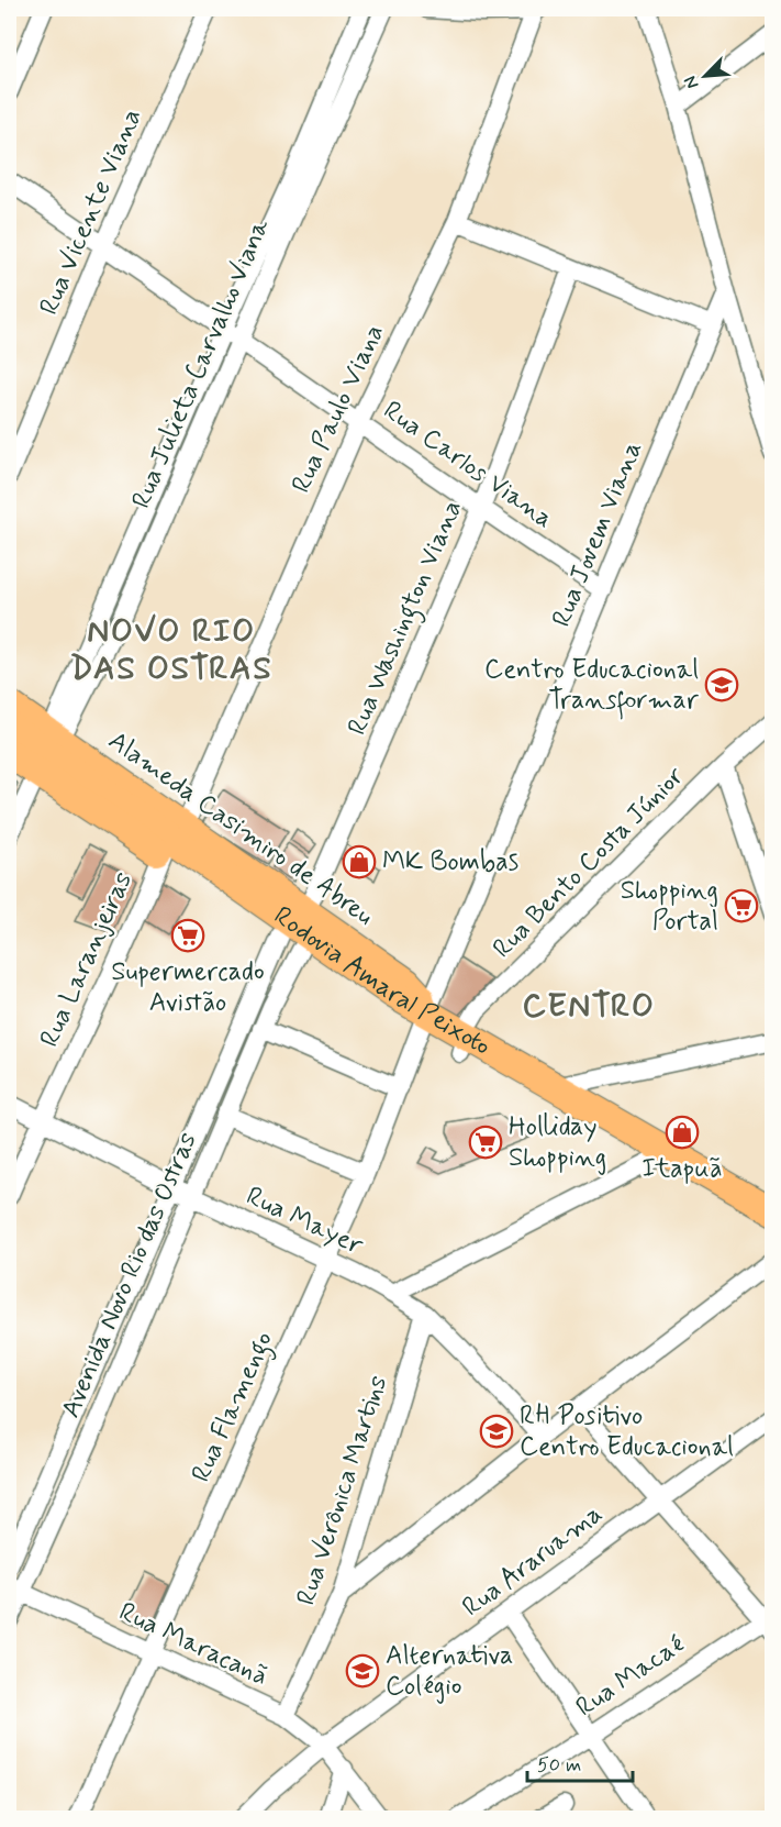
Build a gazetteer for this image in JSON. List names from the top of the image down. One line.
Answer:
{"streets":{"highway":["Rodovia Amaral Peixoto"],"main road":["Alameda Casimiro de Abreu"],"street":["Rua Vicente Viana","Rua Julieta Carvalho Viana","Rua Paulo Viana","Rua Carlos Viana","Rua Jovem Viana","Rua Washington Viana","Rua Bento Costa Júnior","Rua Laranjeiras","Rua Mayer","Avenida Novo Rio das Ostras","Rua Flamengo","Rua Verônica Martins","Rua Araruama","Rua Maracanã","Rua Macaé"]},"crossings":[["Rua Vicente Viana","Rua Carlos Viana"],["Rua Julieta Carvalho Viana","Rua Carlos Viana"],["Rua Julieta Carvalho Viana","Alameda Casimiro de Abreu"],["Rua Julieta Carvalho Viana","Rodovia Amaral Peixoto"],["Rua Paulo Viana","Rua Carlos Viana"],["Rua Paulo Viana","Alameda Casimiro de Abreu"],["Rua Carlos Viana","Rua Jovem Viana"],["Rua Carlos Viana","Rua Washington Viana"],["Rua Jovem Viana","Alameda Casimiro de Abreu"],["Rua Jovem Viana","Rodovia Amaral Peixoto"],["Rua Jovem Viana","Rua Flamengo"],["Rua Washington Viana","Alameda Casimiro de Abreu"],["Alameda Casimiro de Abreu","Rodovia Amaral Peixoto"],["Alameda Casimiro de Abreu","Rua Flamengo"],["Rua Bento Costa Júnior","Rodovia Amaral Peixoto"],["Rua Laranjeiras","Rodovia Amaral Peixoto"],["Rua Laranjeiras","Rua Mayer"],["Rodovia Amaral Peixoto","Avenida Novo Rio das Ostras"],["Rodovia Amaral Peixoto","Rua Flamengo"],["Rua Mayer","Avenida Novo Rio das Ostras"],["Rua Mayer","Rua Flamengo"],["Rua Mayer","Rua Verônica Martins"],["Avenida Novo Rio das Ostras","Rua Maracanã"],["Rua Flamengo","Rua Maracanã"],["Rua Verônica Martins","Rua Maracanã"],["Rua Araruama","Rua Maracanã"]],"districts":["NOVO RIO DAS OSTRAS","CENTRO"],"places":{"school or university":["Centro Educacional Transformar","RH Positivo Centro Educacional","Alternativa Colégio"],"shop":["MK Bombas","Itapuã"],"supermarket":["Shopping Portal","Supermercado Avistão","Holliday Shopping"]},"scale_bar":"50 m","north":"bottom left"}
